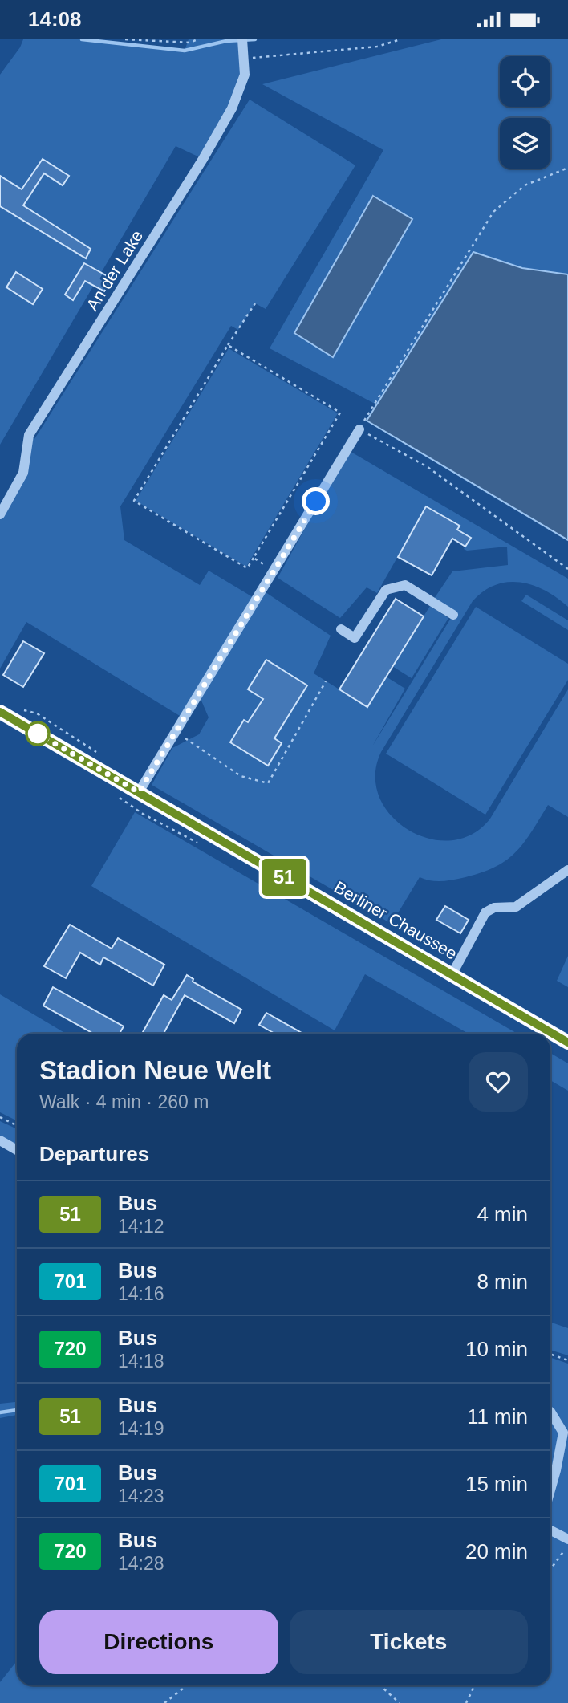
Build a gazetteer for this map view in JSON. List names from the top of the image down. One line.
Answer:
{"streets":{"main road":["Berliner Chaussee"],"street":["An der Lake"]},"lines":["bus line 51"],"page":{"status":"14:08","on_map":"51","heading":[["Stadion Neue Welt","Walk · 4 min · 260 m"],"Departures"],"list":[{"mark":"51","name":"Bus","note":"14:12","value":"4 min"},{"mark":"701","name":"Bus","note":"14:16","value":"8 min"},{"mark":"720","name":"Bus","note":"14:18","value":"10 min"},{"mark":"51","name":"Bus","note":"14:19","value":"11 min"},{"mark":"701","name":"Bus","note":"14:23","value":"15 min"},{"mark":"720","name":"Bus","note":"14:28","value":"20 min"}],"buttons":["Directions","Tickets"]}}
